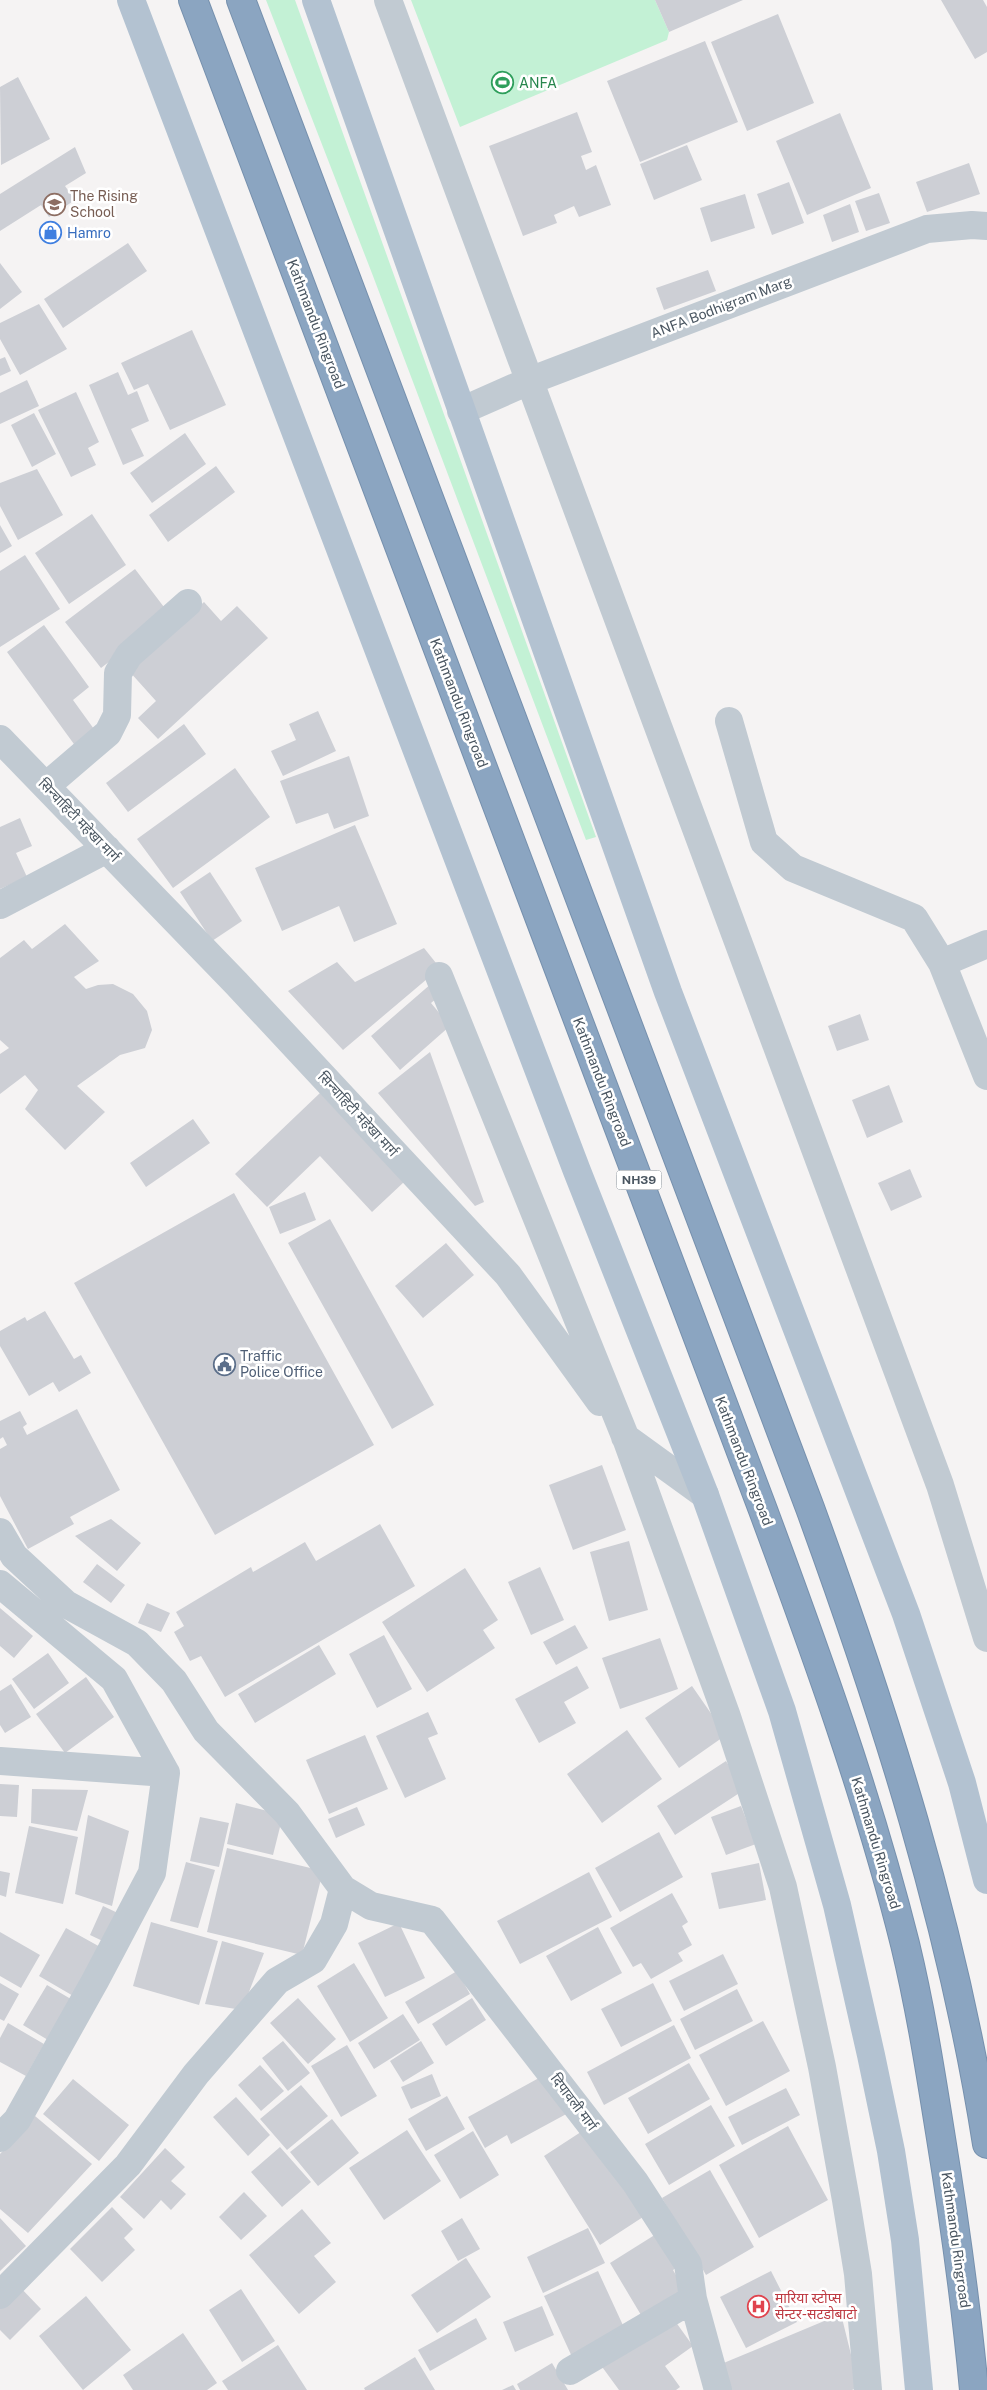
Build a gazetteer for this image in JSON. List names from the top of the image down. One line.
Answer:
{"streets":{"highway":["Kathmandu Ringroad","NH39"],"street":["ANFA Bodhigram Marg","सिन्चाहिटी महेखा मार्ग","दिपावली मार्ग"]},"places":{"sports":["ANFA"],"school or university":["The Rising School"],"shop":["Hamro"],"public building":["Traffic Police Office"],"hospital":["मारिया स्टोप्स सेन्टर-सटडोबाटो"]}}
